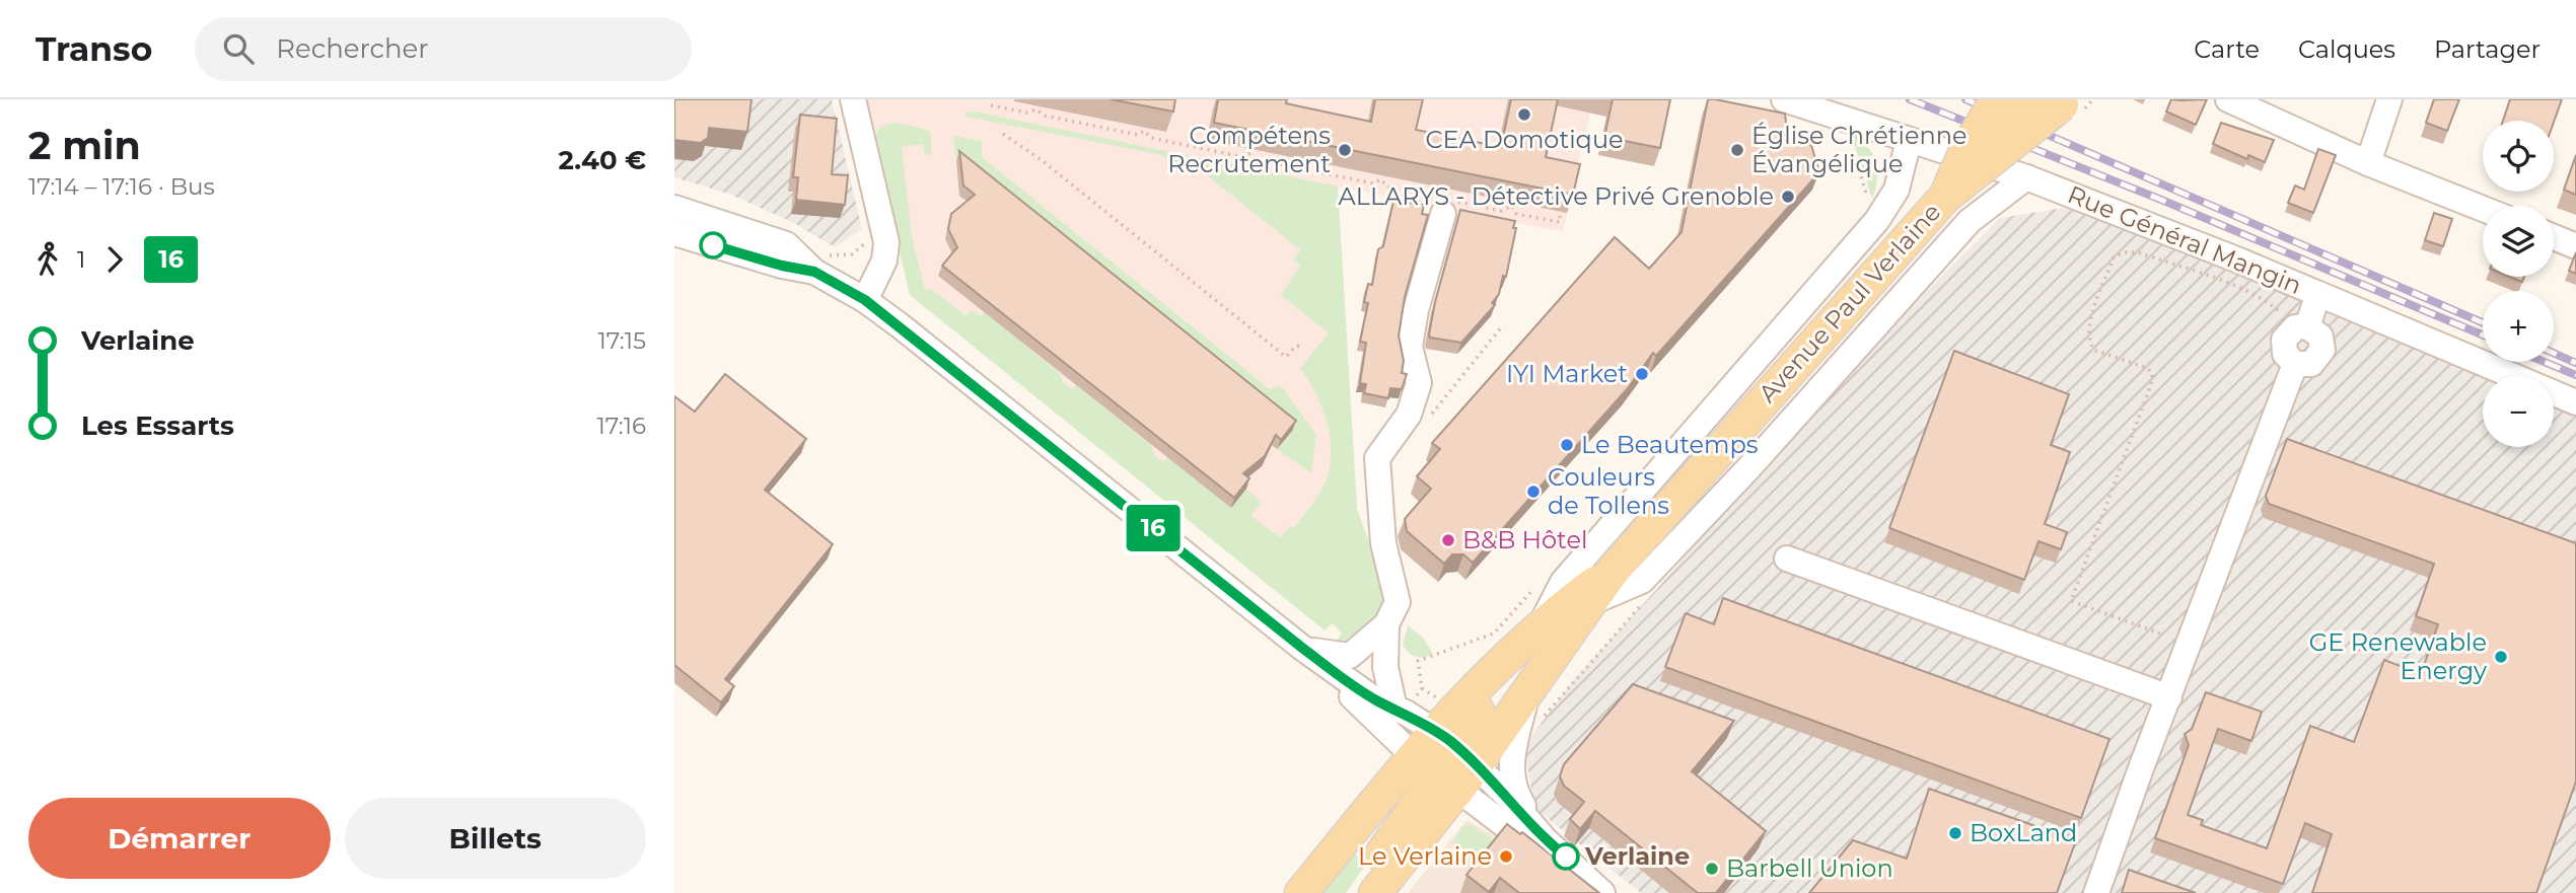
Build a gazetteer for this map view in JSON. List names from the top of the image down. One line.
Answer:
{"streets":{"main road":["Avenue Paul Verlaine"],"street":["Rue Général Mangin"]},"places":["CEA Domotique","Compétens Recrutement","Église Chrétienne Évangélique","ALLARYS - Détective Privé Grenoble","IYI Market","Le Beautemps","Couleurs de Tollens","B&B Hôtel","GE Renewable Energy","BoxLand","Le Verlaine","Verlaine","Barbell Union"],"lines":["bus line 16"],"page":{"header":"Transo","search":"Rechercher","nav":["Carte","Calques","Partager"],"heading":["2 min","17:14 – 17:16 · Bus","2.40 €"],"on_map":"16","map_buttons":["+","−"],"legs":["1","16"],"list":[{"name":"Verlaine","value":"17:15"},{"name":"Les Essarts","value":"17:16"}],"buttons":["Démarrer","Billets"]}}
